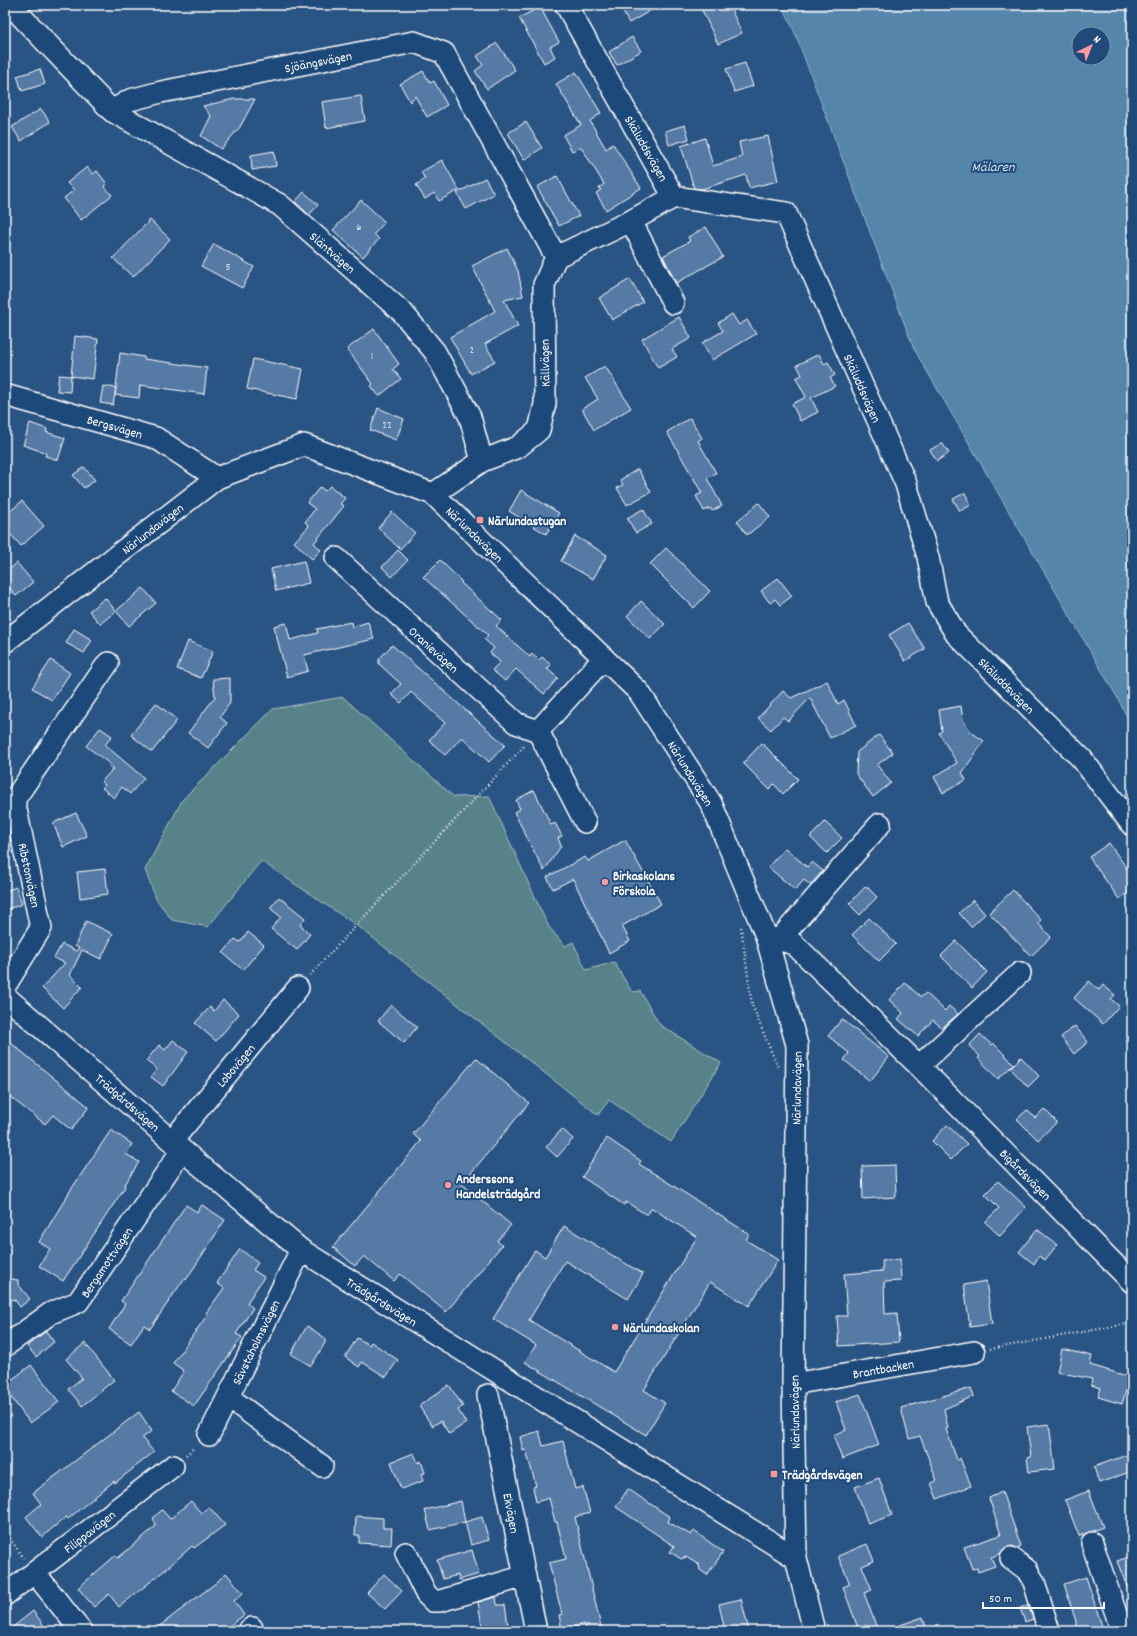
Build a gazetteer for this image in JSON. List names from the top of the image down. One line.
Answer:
{"streets":{"street":["Sjöängsvägen","Skäluddsvägen","Släntvägen","Källvägen","Bergsvägen","Närlundavägen","Oranievägen","Ribstonvägen","Lobovägen","Trädgårdsvägen","Bigårdsvägen","Bergamottvägen","Sävstaholmsvägen","Brantbacken","Ekvägen","Filippavägen"]},"crossings":[["Sjöängsvägen","Släntvägen"],["Sjöängsvägen","Källvägen"],["Släntvägen","Källvägen"],["Källvägen","Närlundavägen"],["Bergsvägen","Närlundavägen"],["Närlundavägen","Trädgårdsvägen"],["Närlundavägen","Bigårdsvägen"],["Närlundavägen","Brantbacken"],["Lobovägen","Trädgårdsvägen"],["Lobovägen","Bergamottvägen"],["Trädgårdsvägen","Bergamottvägen"],["Trädgårdsvägen","Sävstaholmsvägen"]],"water":["Mälaren"],"places":{"transit":["Närlundastugan","Trädgårdsvägen"],"other":["Birkaskolans Förskola","Anderssons Handelsträdgård","Närlundaskolan"]},"house_numbers":["6","5","2","1","22"],"scale_bar":"50 m","north":"top right"}
